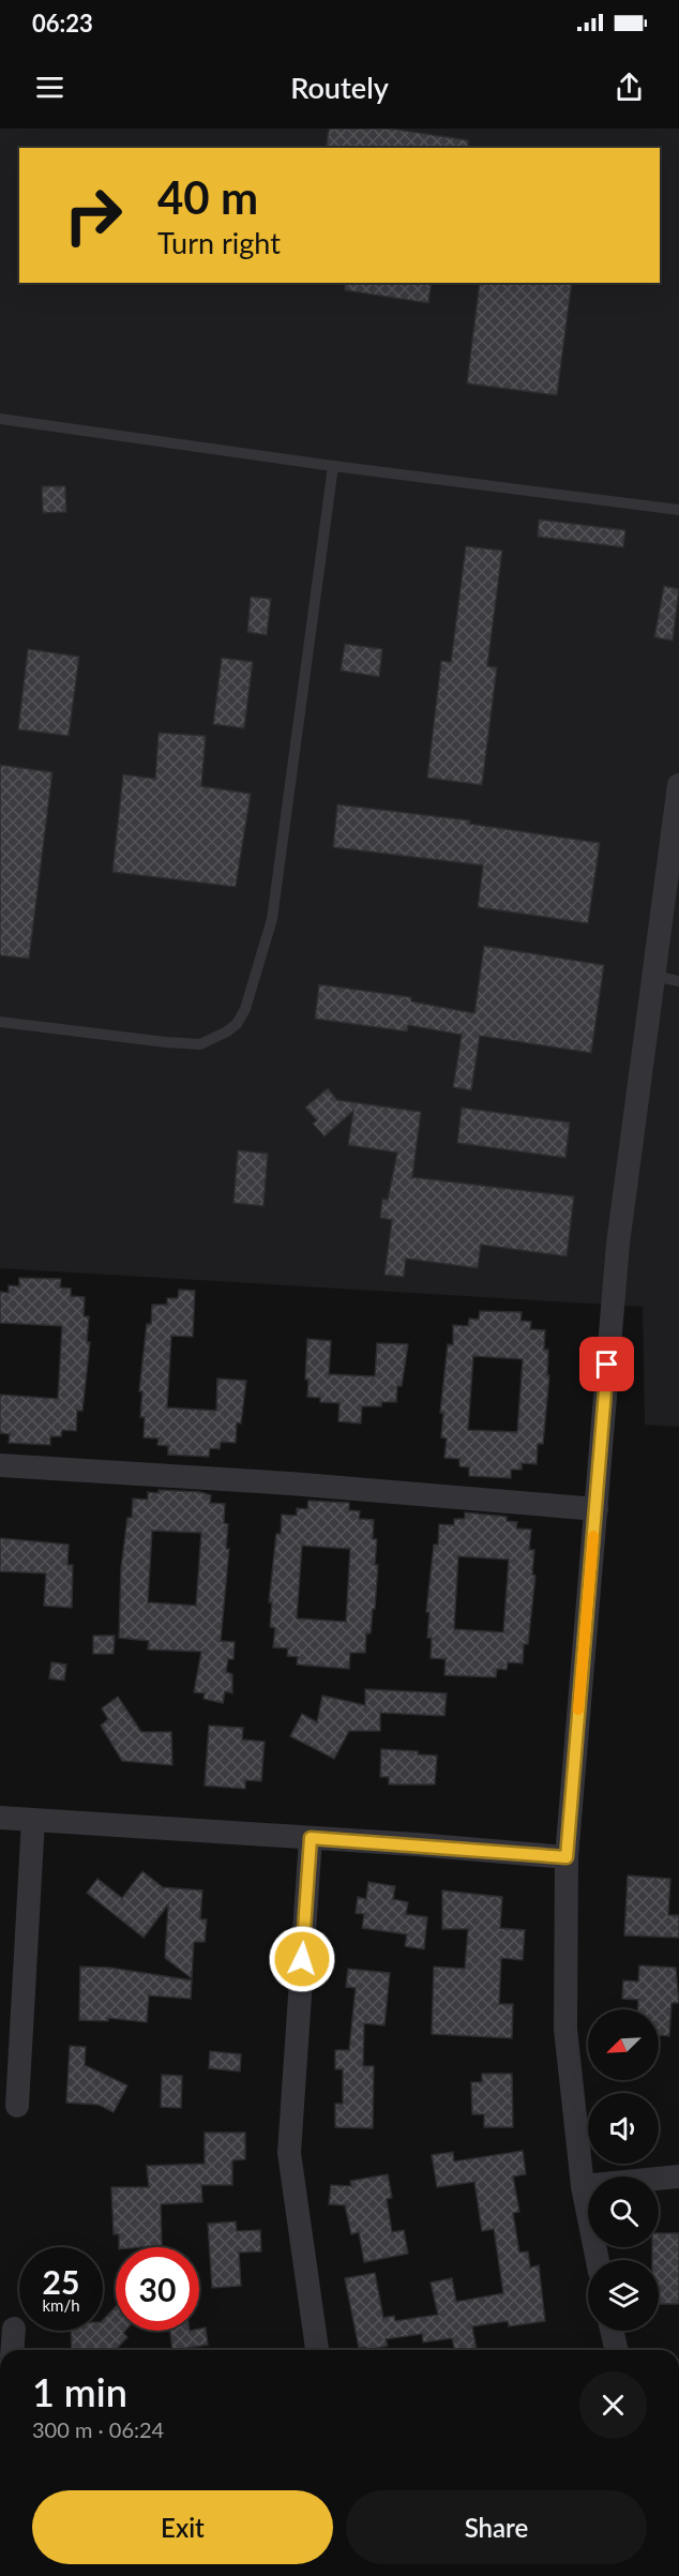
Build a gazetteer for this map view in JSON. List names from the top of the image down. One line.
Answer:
{"north":"bottom left","page":{"status":"06:23","header":"Routely","turn":["40 m","Turn right"],"speed":"25 km/h","limit":"30","heading":["1 min","300 m · 06:24"],"buttons":["Exit","Share"]}}
